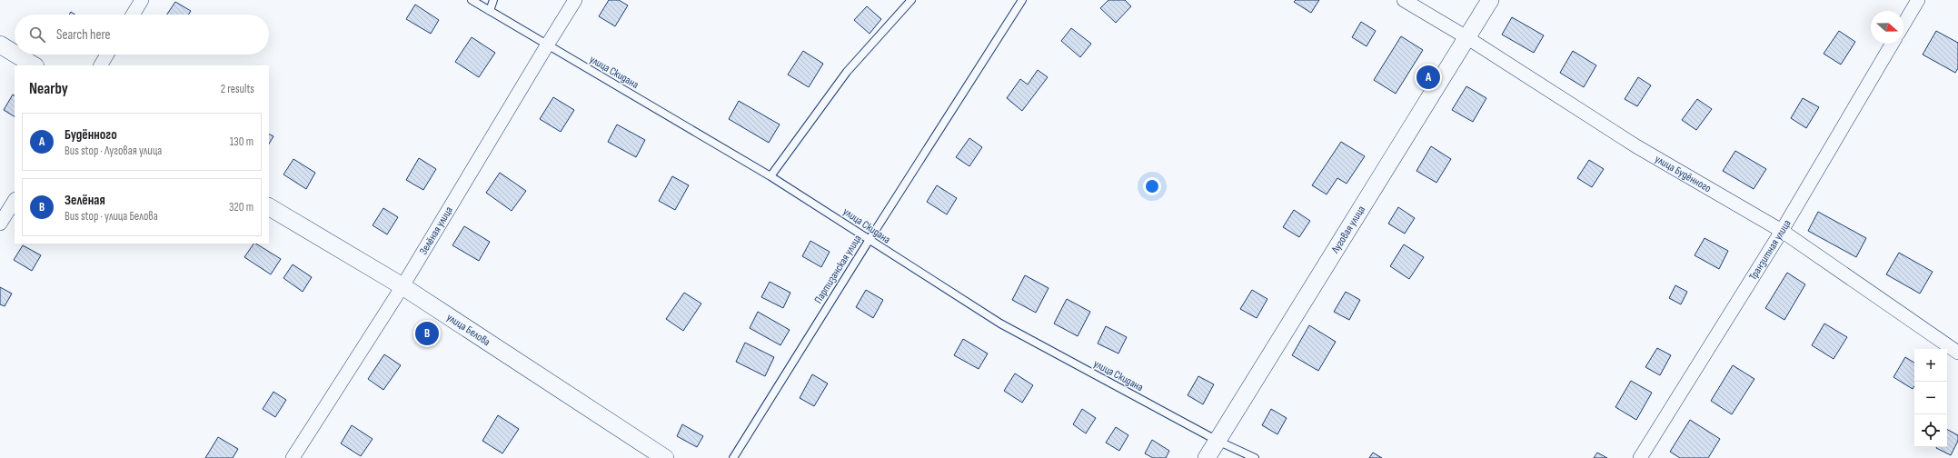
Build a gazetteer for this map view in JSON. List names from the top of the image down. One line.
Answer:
{"streets":{"street":["улица Будённого","Луговая улица","Зелёная улица","Транзитная улица","улица Белова"],"lane":["улица Скидана","Партизанская улица"]},"crossings":[["улица Скидана","Луговая улица"],["улица Скидана","Зелёная улица"],["улица Скидана","Партизанская улица"],["улица Будённого","Луговая улица"],["улица Будённого","Транзитная улица"],["Зелёная улица","улица Белова"]],"north":"right","page":{"search":"Search here","pins":["A","B"],"heading":["Nearby","2 results"],"list":[{"mark":"A","name":"Будённого","note":"Bus stop · Луговая улица","value":"130 m"},{"mark":"B","name":"Зелёная","note":"Bus stop · улица Белова","value":"320 m"}],"map_buttons":["+","−"]}}
